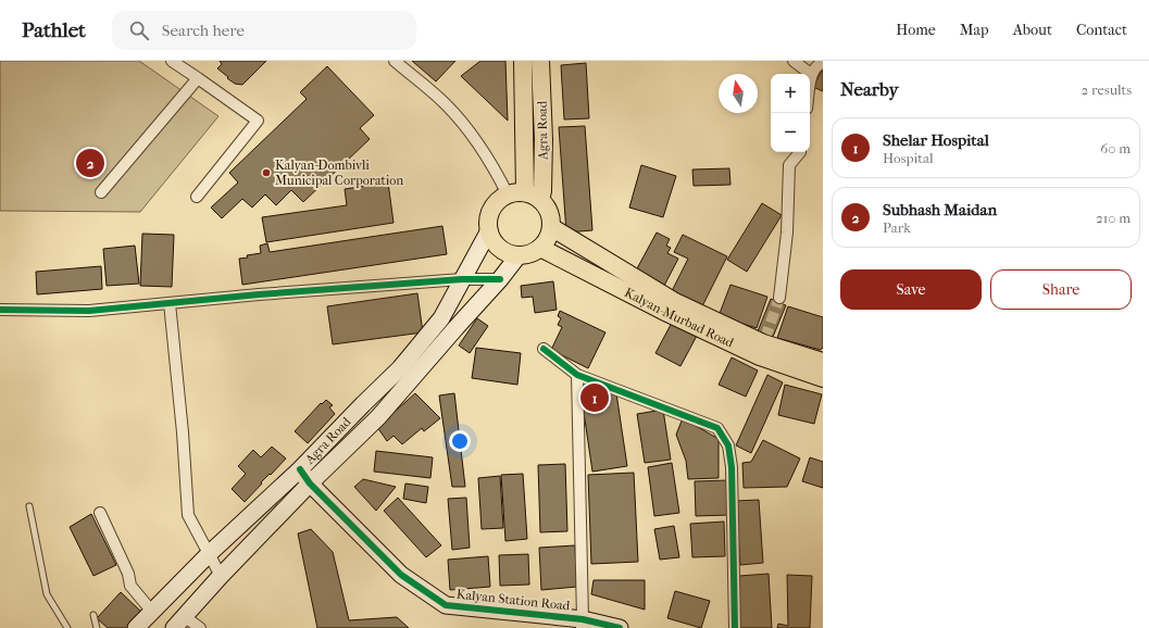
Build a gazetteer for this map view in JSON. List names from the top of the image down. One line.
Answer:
{"streets":{"main road":["Agra Road","Kalyan-Murbad Road","Kalyan Station Road"]},"crossings":[["Agra Road","Kalyan-Murbad Road"],["Agra Road","Kalyan Station Road"]],"places":["Kalyan-Dombivli Municipal Corporation"],"north":"top","page":{"header":"Pathlet","search":"Search here","nav":["Home","Map","About","Contact"],"heading":["Nearby","2 results"],"map_buttons":["+","−"],"list":[{"mark":"1","name":"Shelar Hospital","note":"Hospital","value":"60 m"},{"mark":"2","name":"Subhash Maidan","note":"Park","value":"210 m"}],"pins":["2","1"],"buttons":["Save","Share"]}}
